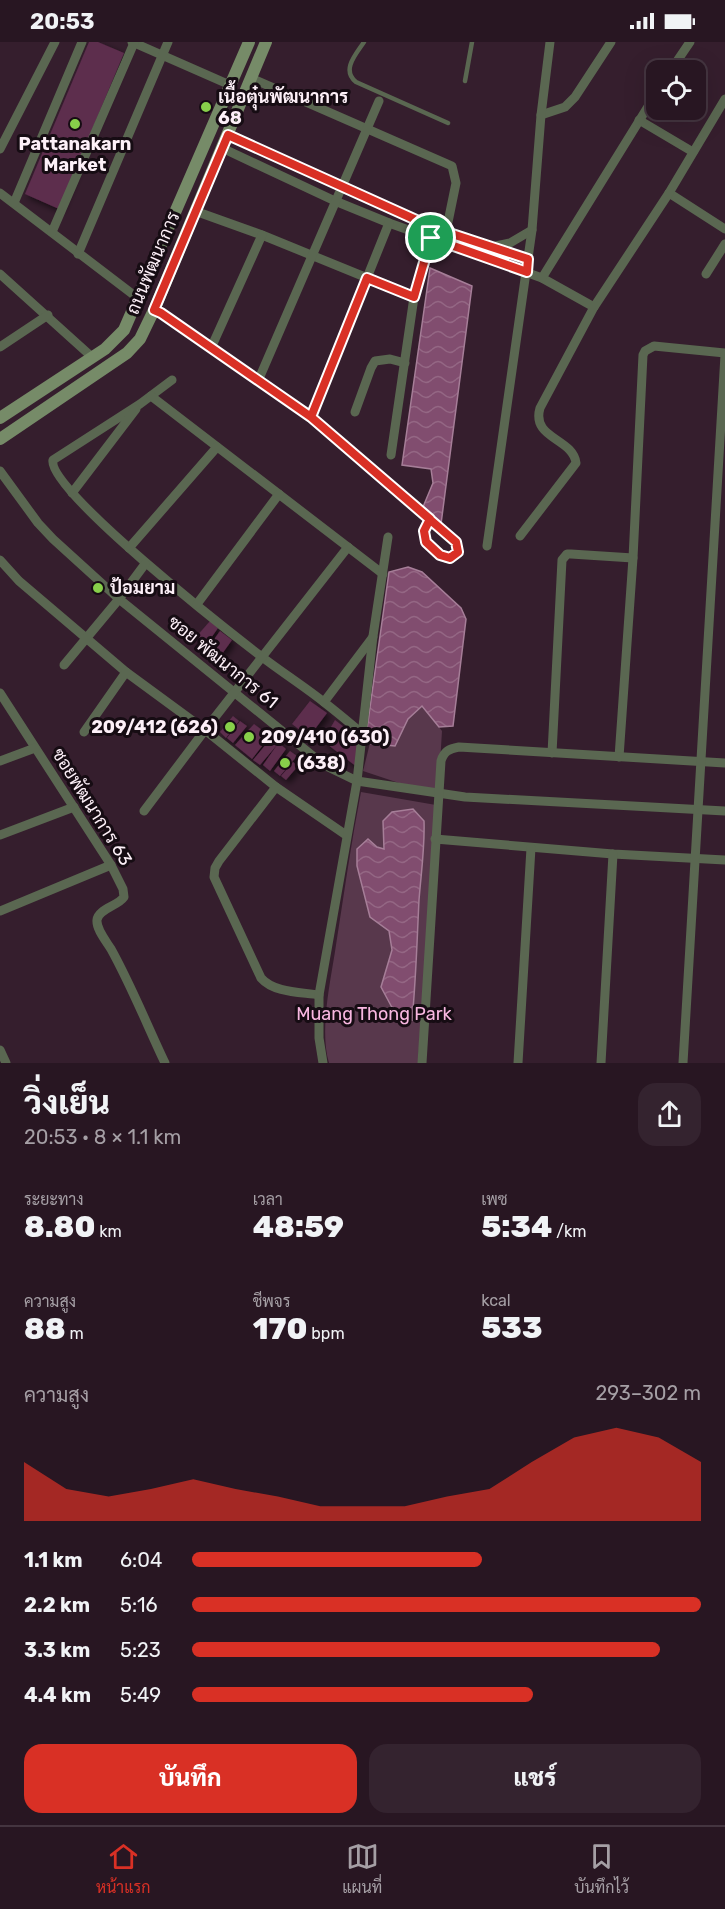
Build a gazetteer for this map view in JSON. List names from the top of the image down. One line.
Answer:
{"streets":{"main road":["ถนนพัฒนาการ"],"street":["ซอย พัฒนาการ 61","ซอยพัฒนาการ 63"]},"parks":["Muang Thong Park"],"places":["เนื้อตุ๋นพัฒนาการ 68","Pattanakarn Market","ป้อมยาม","209/412 (626)","209/410 (630)","(638)"],"page":{"status":"20:53","heading":["วิ่งเย็น","20:53 · 8 × 1.1 km"],"stats":[["ระยะทาง","8.80 km"],["เวลา","48:59"],["เพซ","5:34 /km"],["ความสูง","88 m"],["ชีพจร","170 bpm"],["kcal","533"]],"chart":["ความสูง","293–302 m"],"list":[{"name":"1.1 km","note":"6:04"},{"name":"2.2 km","note":"5:16"},{"name":"3.3 km","note":"5:23"},{"name":"4.4 km","note":"5:49"}],"buttons":["บันทึก","แชร์"],"tabs":["หน้าแรก","แผนที่","บันทึกไว้"]}}
